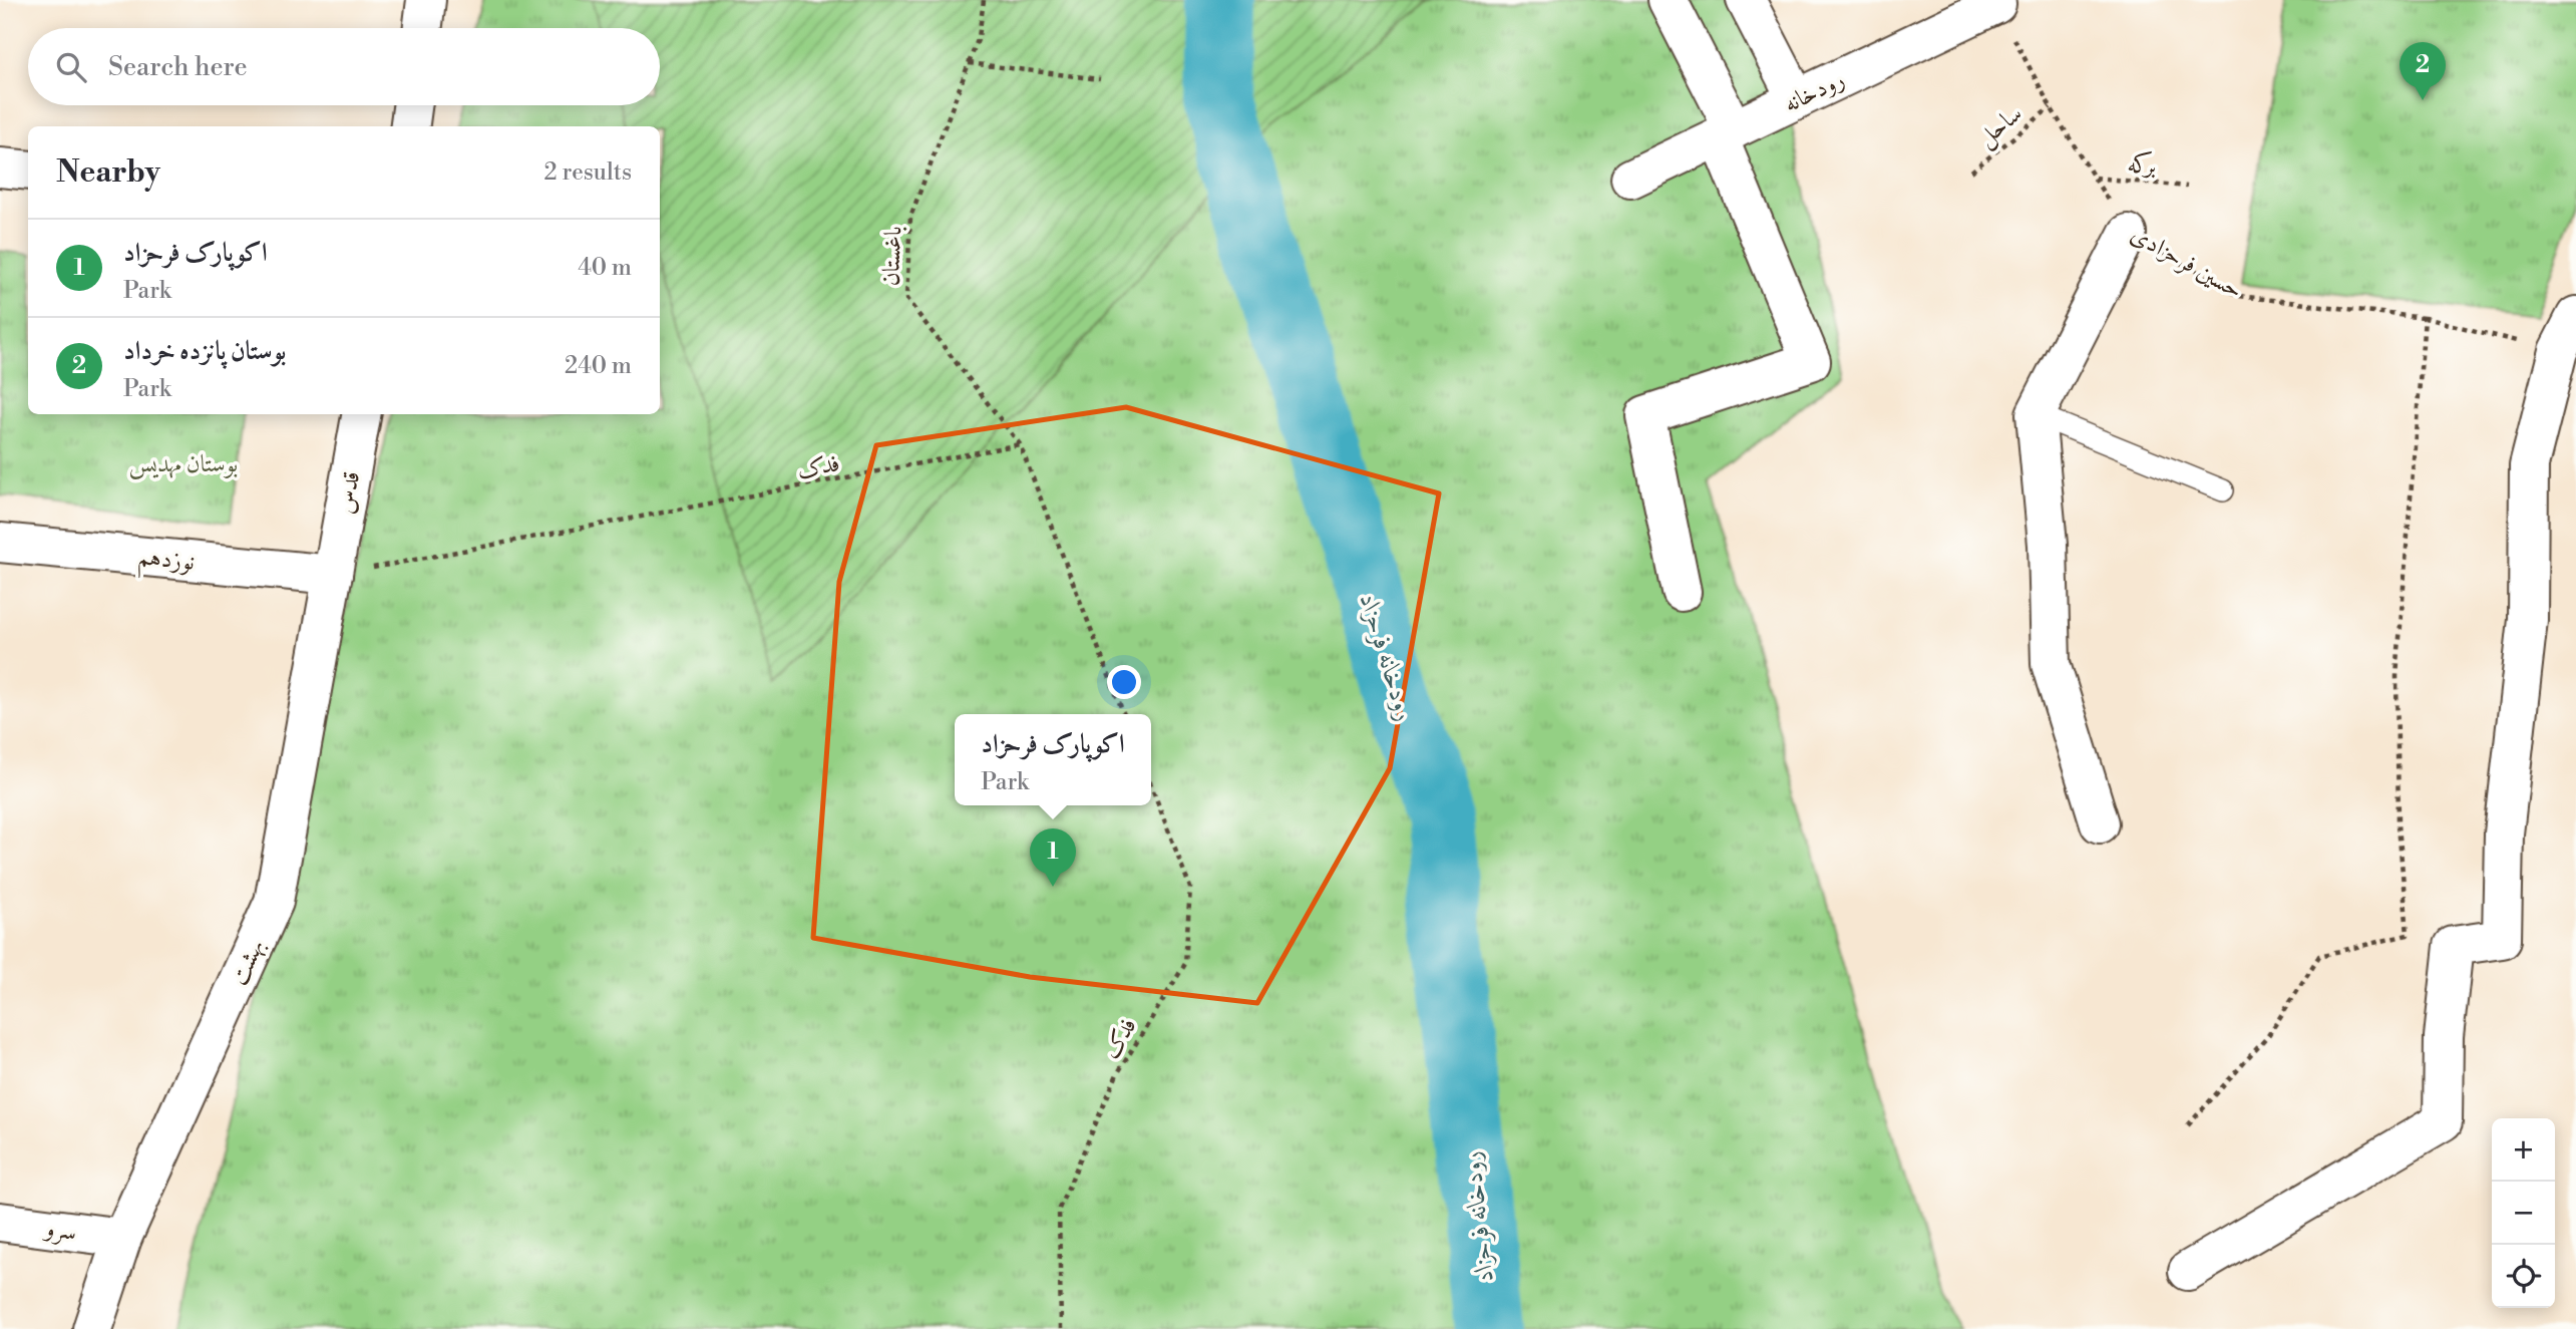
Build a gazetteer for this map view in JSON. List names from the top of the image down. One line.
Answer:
{"streets":{"street":["رودخانه","قدس","نوزدهم","بهشت","سرو"],"path":["ساحل","برکه","باغستان","حسین فرحزادی","فدک"]},"crossings":[["رودخانه","حسین فرحزادی"],["ساحل","حسین فرحزادی"],["برکه","حسین فرحزادی"],["باغستان","فدک"],["فدک","قدس"],["فدک","نوزدهم"],["فدک","بهشت"],["قدس","نوزدهم"],["قدس","بهشت"],["نوزدهم","بهشت"],["بهشت","سرو"]],"water":["رودخانه فرحزاد"],"parks":["بوستان مهدیس"],"page":{"search":"Search here","pins":["2","1"],"heading":["Nearby","2 results"],"list":[{"mark":"1","name":"اکوپارک فرحزاد","note":"Park","value":"40 m"},{"mark":"2","name":"بوستان پانزده خرداد","note":"Park","value":"240 m"}],"popup":["اکوپارک فرحزاد","Park"],"map_buttons":["+","−"]}}
